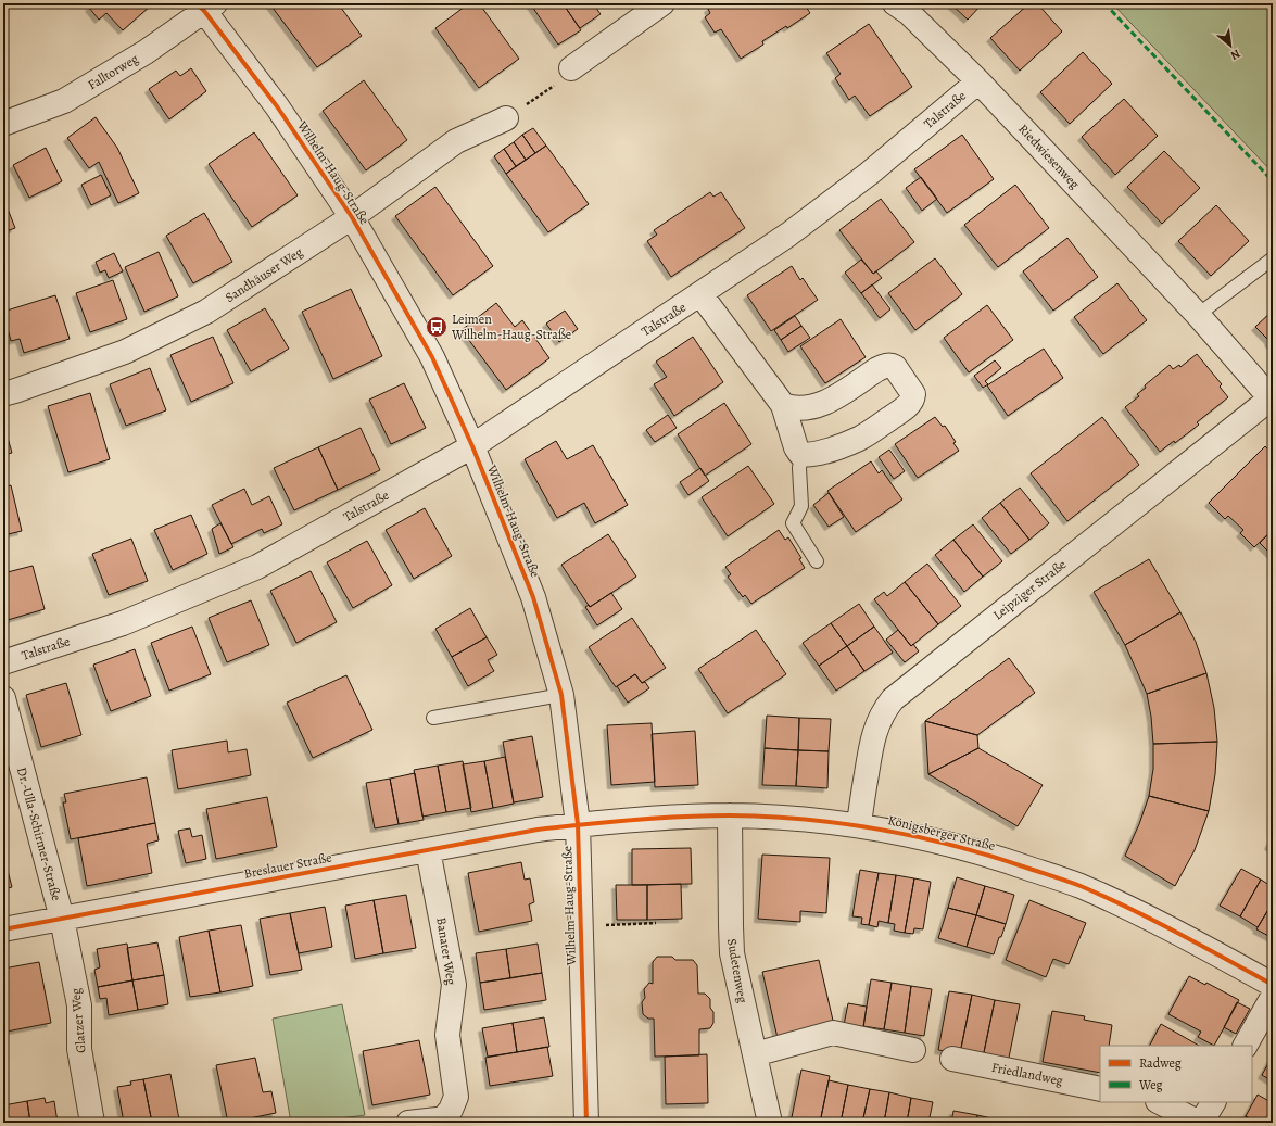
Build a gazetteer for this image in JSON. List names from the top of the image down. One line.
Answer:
{"streets":{"street":["Falltorweg","Talstraße","Riedwiesenweg","Wilhelm-Haug-Straße","Sandhäuser Weg","Leipziger Straße","Königsberger Straße","Dr.-Ulla-Schirmer-Straße","Breslauer Straße","Banater Weg","Sudetenweg","Glatzer Weg","Friedlandweg"]},"crossings":[["Falltorweg","Wilhelm-Haug-Straße"],["Talstraße","Riedwiesenweg"],["Talstraße","Wilhelm-Haug-Straße"],["Wilhelm-Haug-Straße","Sandhäuser Weg"],["Wilhelm-Haug-Straße","Königsberger Straße"],["Wilhelm-Haug-Straße","Breslauer Straße"],["Leipziger Straße","Königsberger Straße"],["Königsberger Straße","Breslauer Straße"],["Königsberger Straße","Sudetenweg"],["Dr.-Ulla-Schirmer-Straße","Breslauer Straße"],["Dr.-Ulla-Schirmer-Straße","Glatzer Weg"],["Breslauer Straße","Banater Weg"],["Breslauer Straße","Glatzer Weg"]],"places":{"bus stop":["Leimen Wilhelm-Haug-Straße"]},"legend":["Radweg","Weg"],"north":"bottom right"}
